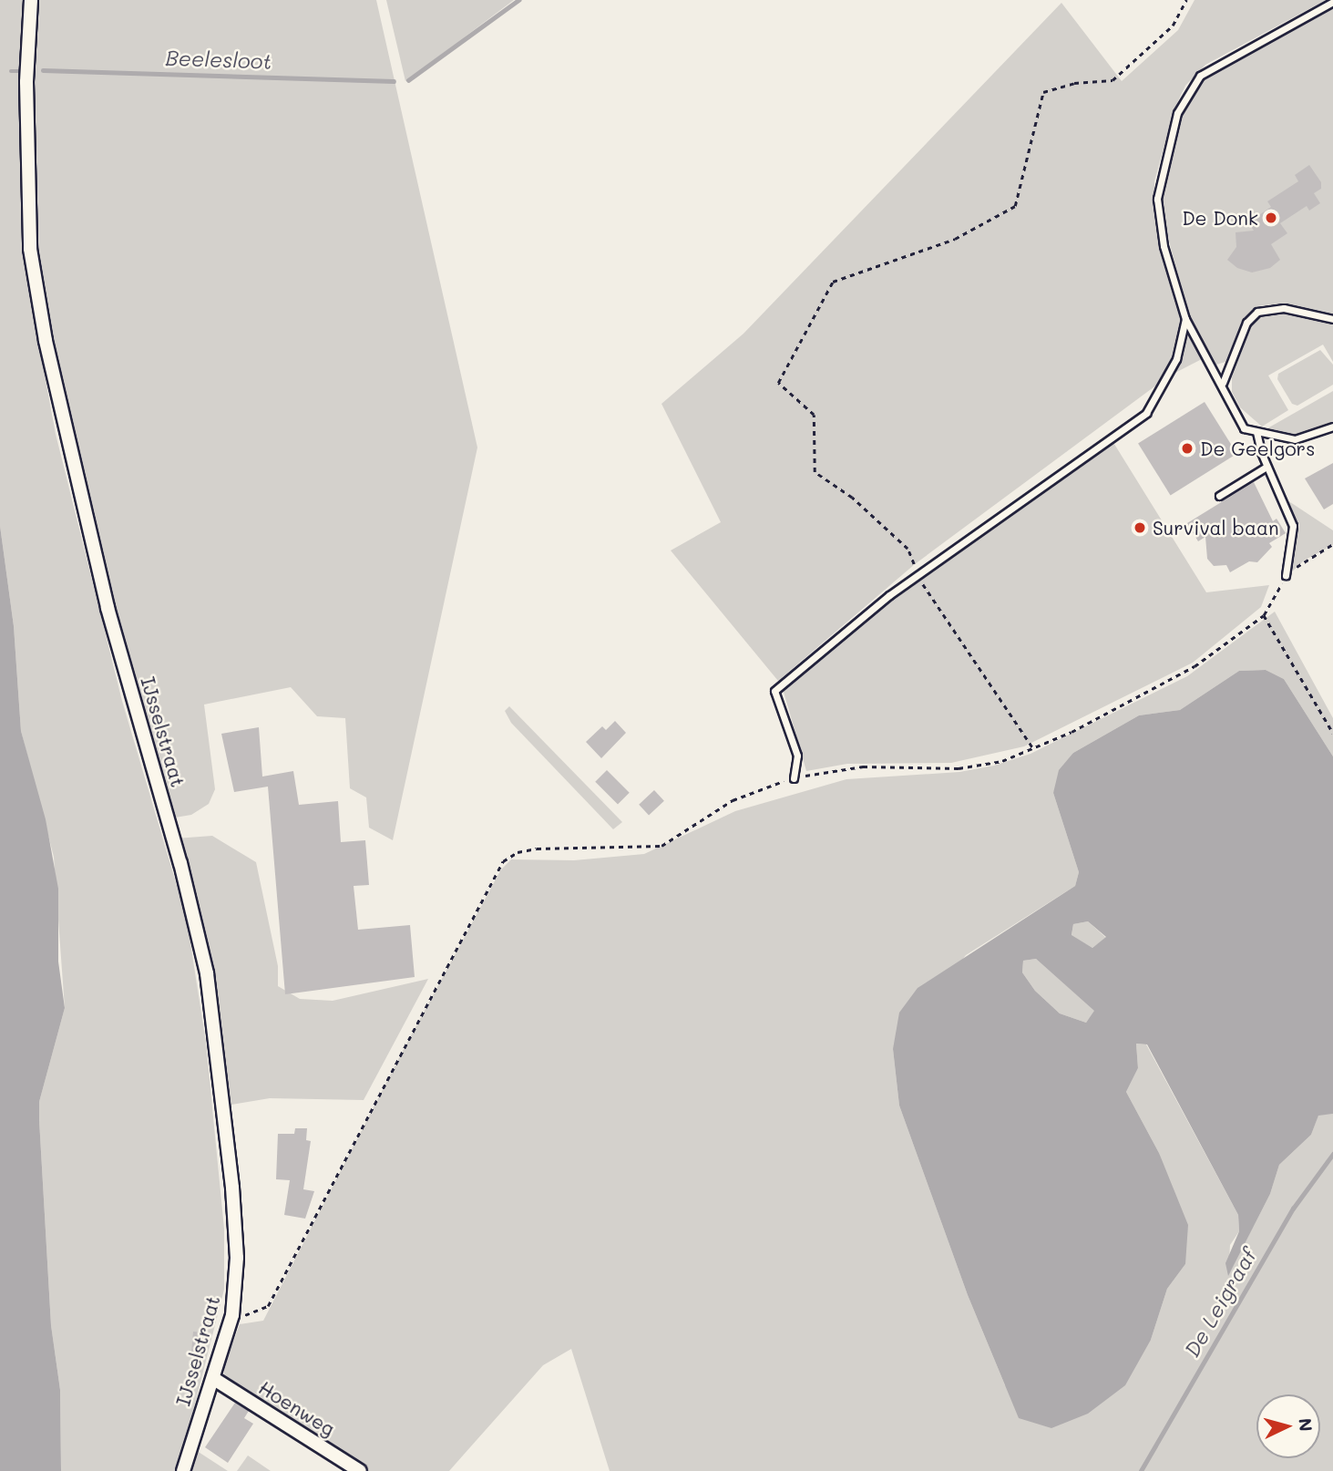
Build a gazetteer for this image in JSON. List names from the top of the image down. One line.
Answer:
{"streets":{"street":["IJsselstraat","Hoenweg"]},"crossings":[["IJsselstraat","Hoenweg"]],"water":["Beelesloot","De Leigraaf"],"places":["De Donk","De Geelgors","Survival baan"],"north":"right"}
